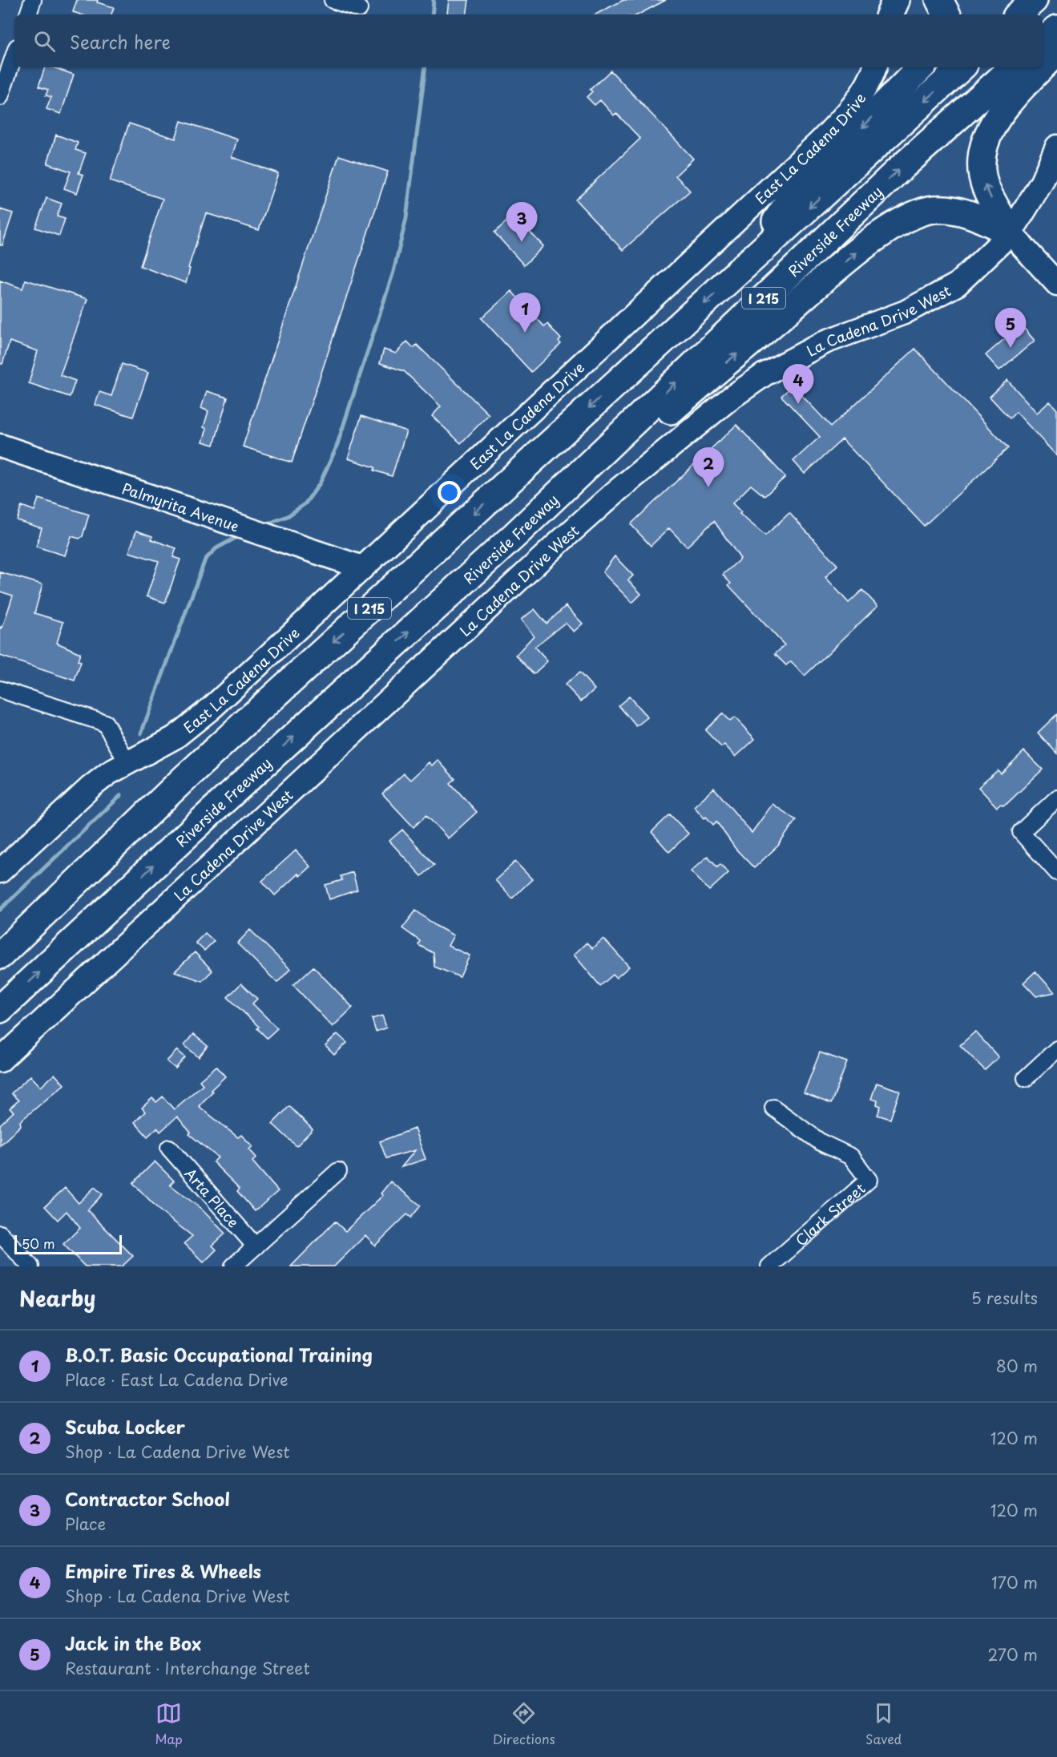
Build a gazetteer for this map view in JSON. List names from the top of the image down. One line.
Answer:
{"streets":{"highway":["Riverside Freeway","I 215"],"main road":["East La Cadena Drive","La Cadena Drive West","Palmyrita Avenue"],"street":["Arta Place","Clark Street"]},"crossings":[["East La Cadena Drive","Palmyrita Avenue"]],"scale_bar":"50 m","page":{"search":"Search here","pins":["3","1","5","4","2"],"scale":"50 m","heading":["Nearby","5 results"],"list":[{"mark":"1","name":"B.O.T. Basic Occupational Training","note":"Place · East La Cadena Drive","value":"80 m"},{"mark":"2","name":"Scuba Locker","note":"Shop · La Cadena Drive West","value":"120 m"},{"mark":"3","name":"Contractor School","note":"Place","value":"120 m"},{"mark":"4","name":"Empire Tires & Wheels","note":"Shop · La Cadena Drive West","value":"170 m"},{"mark":"5","name":"Jack in the Box","note":"Restaurant · Interchange Street","value":"270 m"}],"nav":["Map","Directions","Saved"]}}
